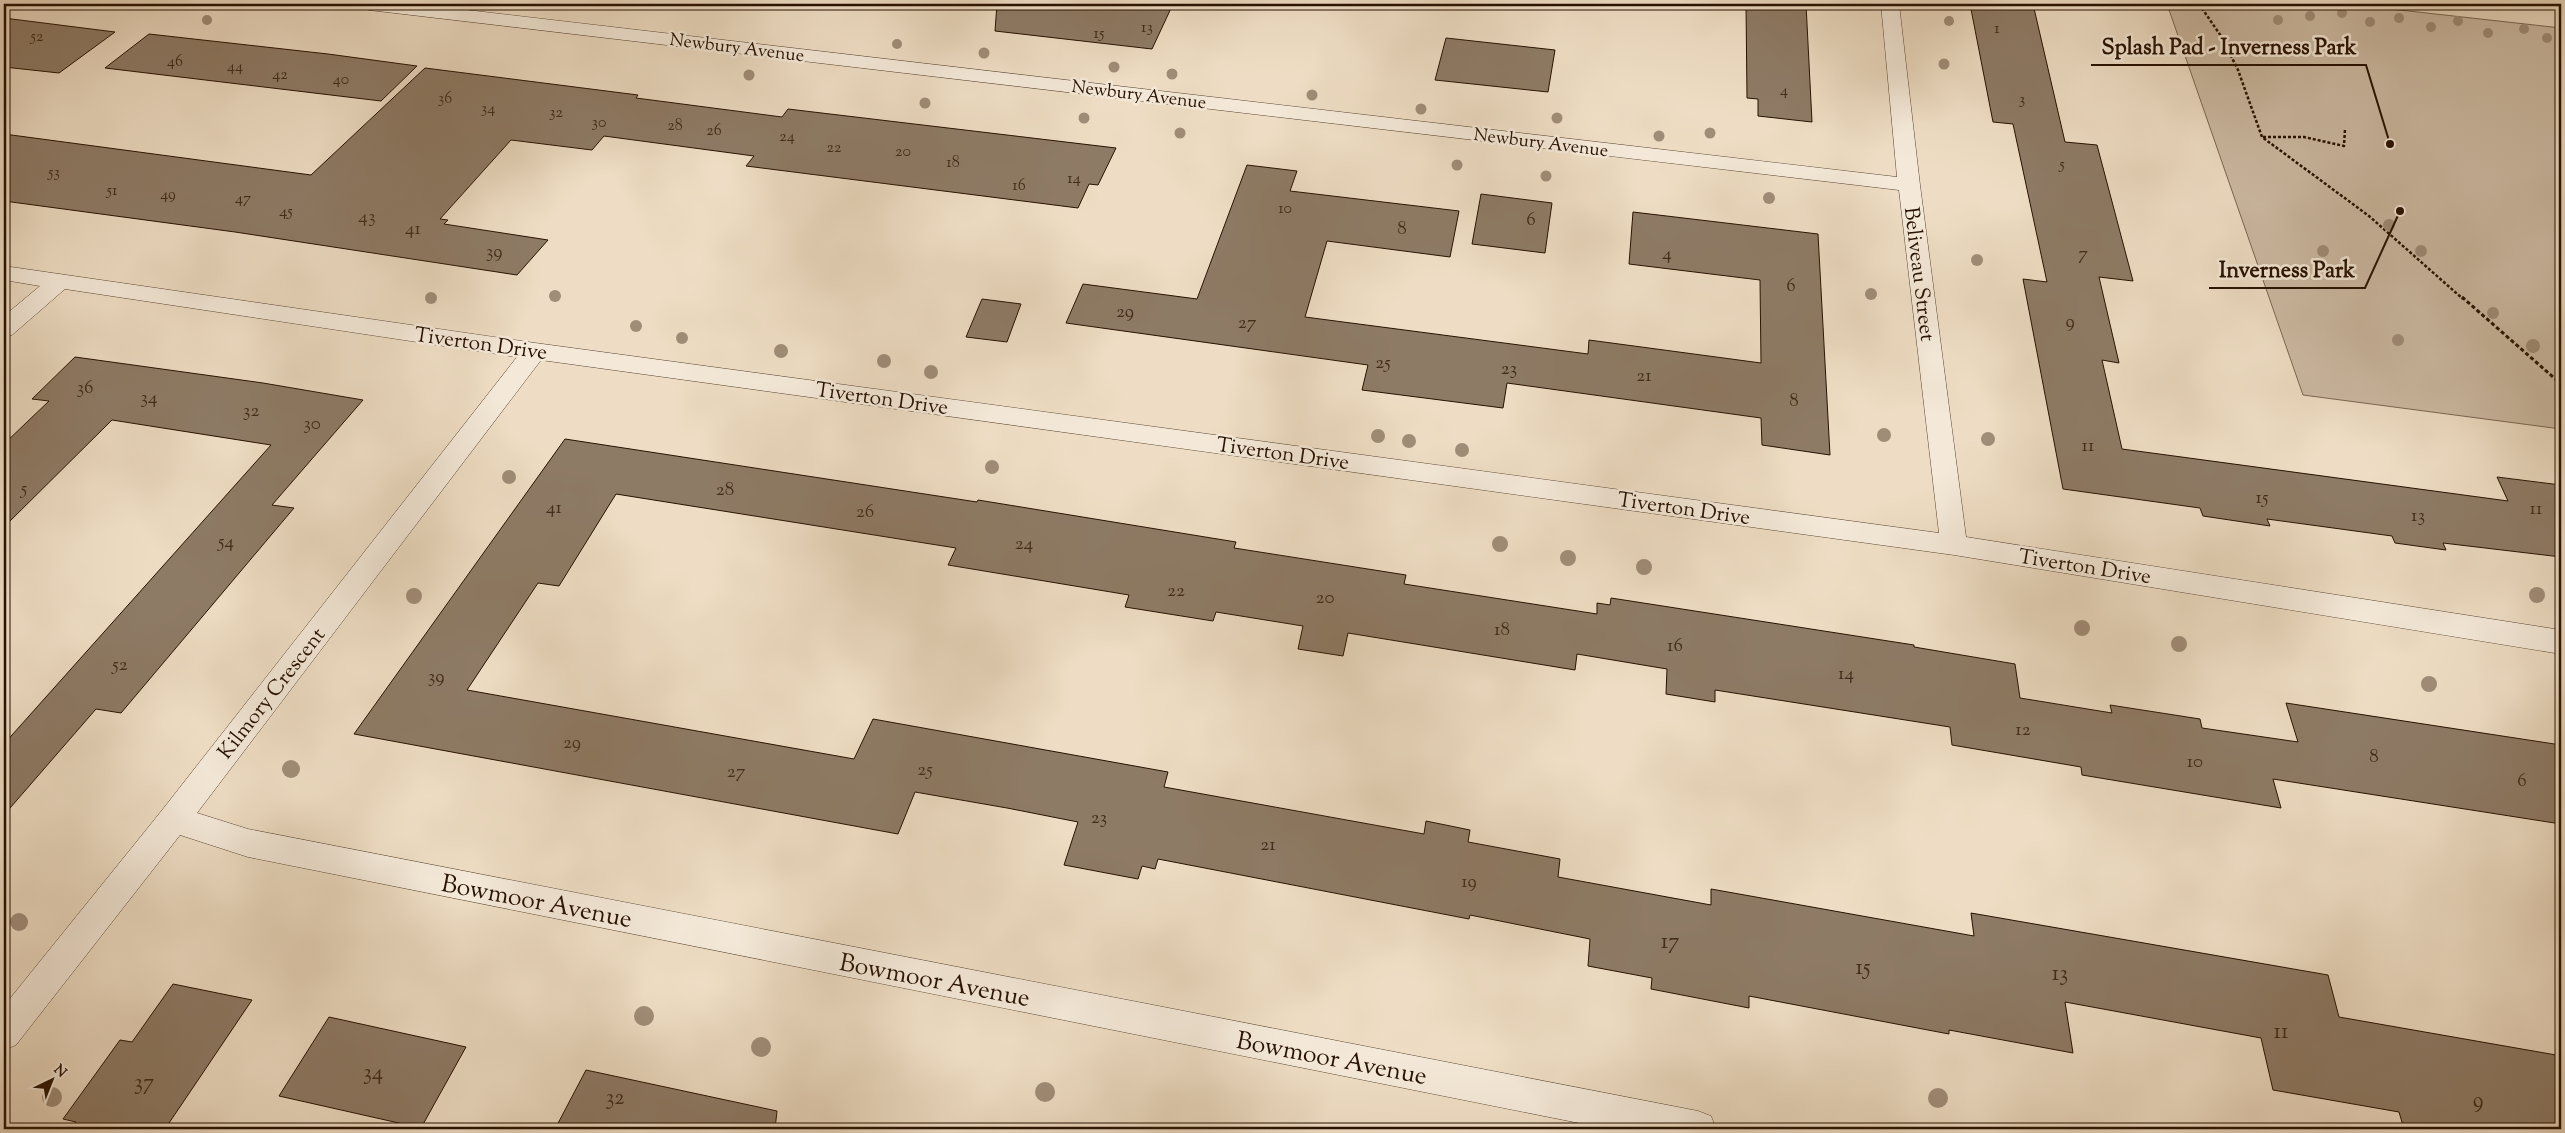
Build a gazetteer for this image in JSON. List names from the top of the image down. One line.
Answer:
{"streets":{"street":["Newbury Avenue","Beliveau Street","Tiverton Drive","Kilmory Crescent","Bowmoor Avenue"]},"crossings":[["Newbury Avenue","Beliveau Street"],["Beliveau Street","Tiverton Drive"],["Tiverton Drive","Kilmory Crescent"],["Kilmory Crescent","Bowmoor Avenue"]],"places":["Splash Pad - Inverness Park","Inverness Park"],"house_numbers":["13","1","15","52","46","44","42","40","4","36","3","34","32","30","28","26","24","22","20","18","5","53","14","16","51","49","47","10","45","43","6","41","8","39","4","7","6","29","9","27","25","23","21","36","34","8","32","30","11","5","28","15","41","11","26","13","54","24","22","20","18","16","52","14","39","12","29","8","10","25","27","6","23","21","19","17","15","13","11","34","37","32","9"],"north":"top right"}
